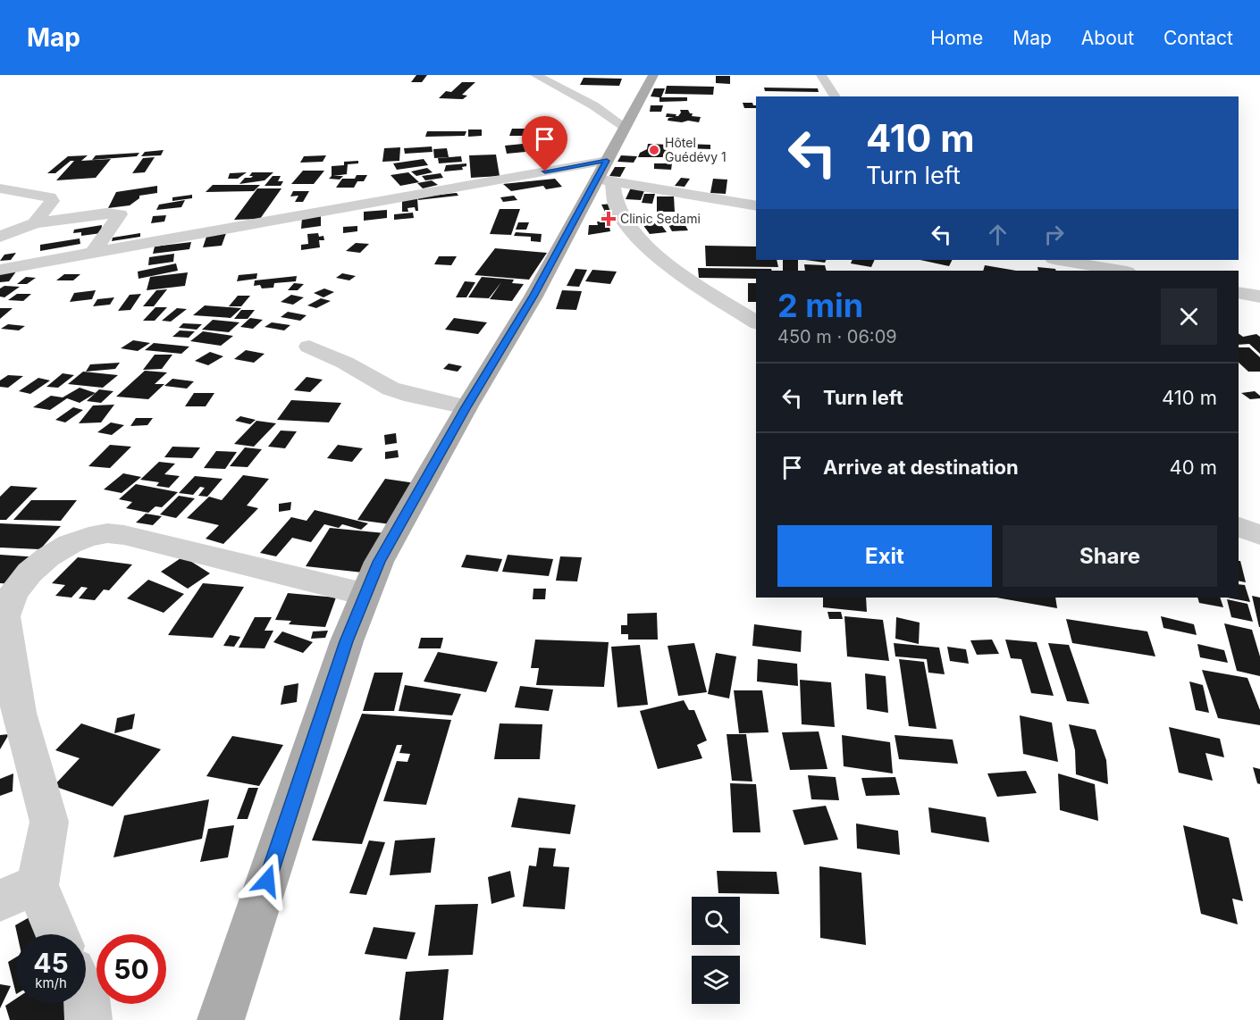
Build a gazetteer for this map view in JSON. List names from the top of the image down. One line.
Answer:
{"places":{"other":["Hôtel Guédévy 1"],"health":["Clinic Sedami"]},"page":{"header":"Map","nav":["Home","Map","About","Contact"],"turn":["410 m","Turn left"],"heading":["2 min","450 m · 06:09"],"list":[{"name":"Turn left","value":"410 m"},{"name":"Arrive at destination","value":"40 m"}],"buttons":["Exit","Share"],"speed":"45 km/h","limit":"50"}}
